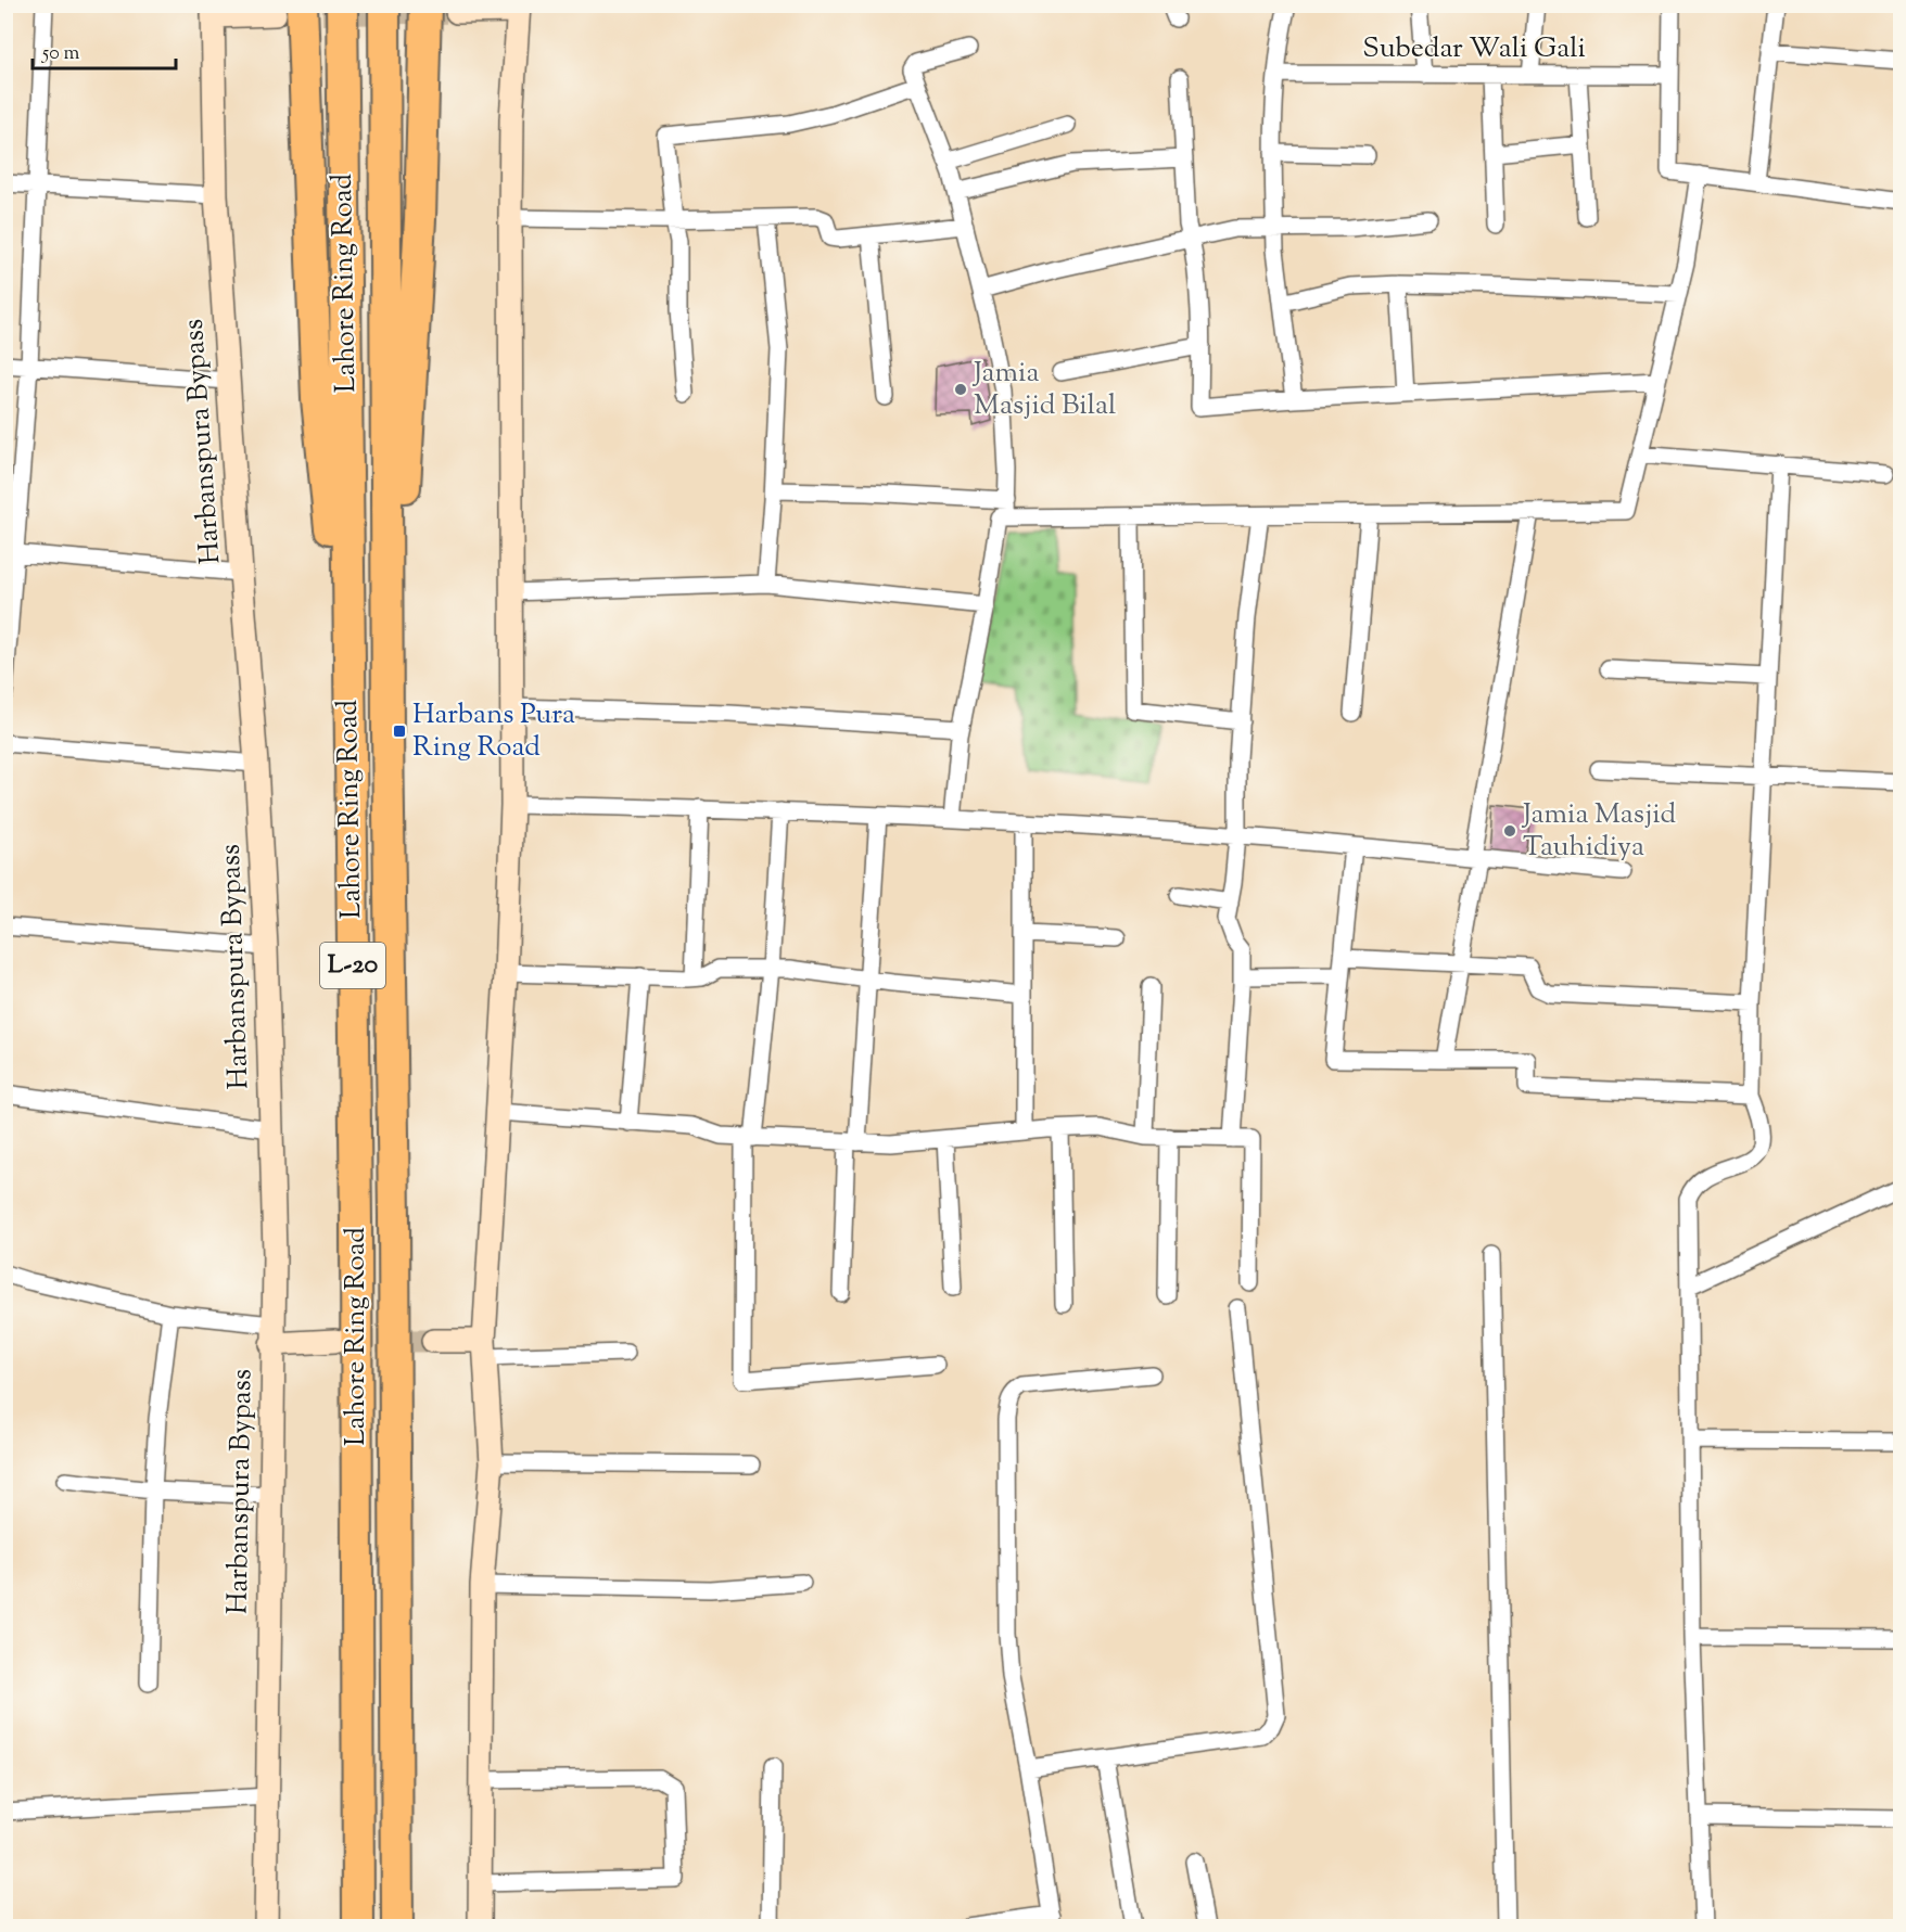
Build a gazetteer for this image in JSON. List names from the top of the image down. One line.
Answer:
{"streets":{"highway":["Lahore Ring Road","L-20"],"street":["Subedar Wali Gali","Harbanspura Bypass"]},"places":{"other":["Jamia Masjid Bilal","Jamia Masjid Tauhidiya"],"transit":["Harbans Pura Ring Road"]},"scale_bar":"50 m"}
